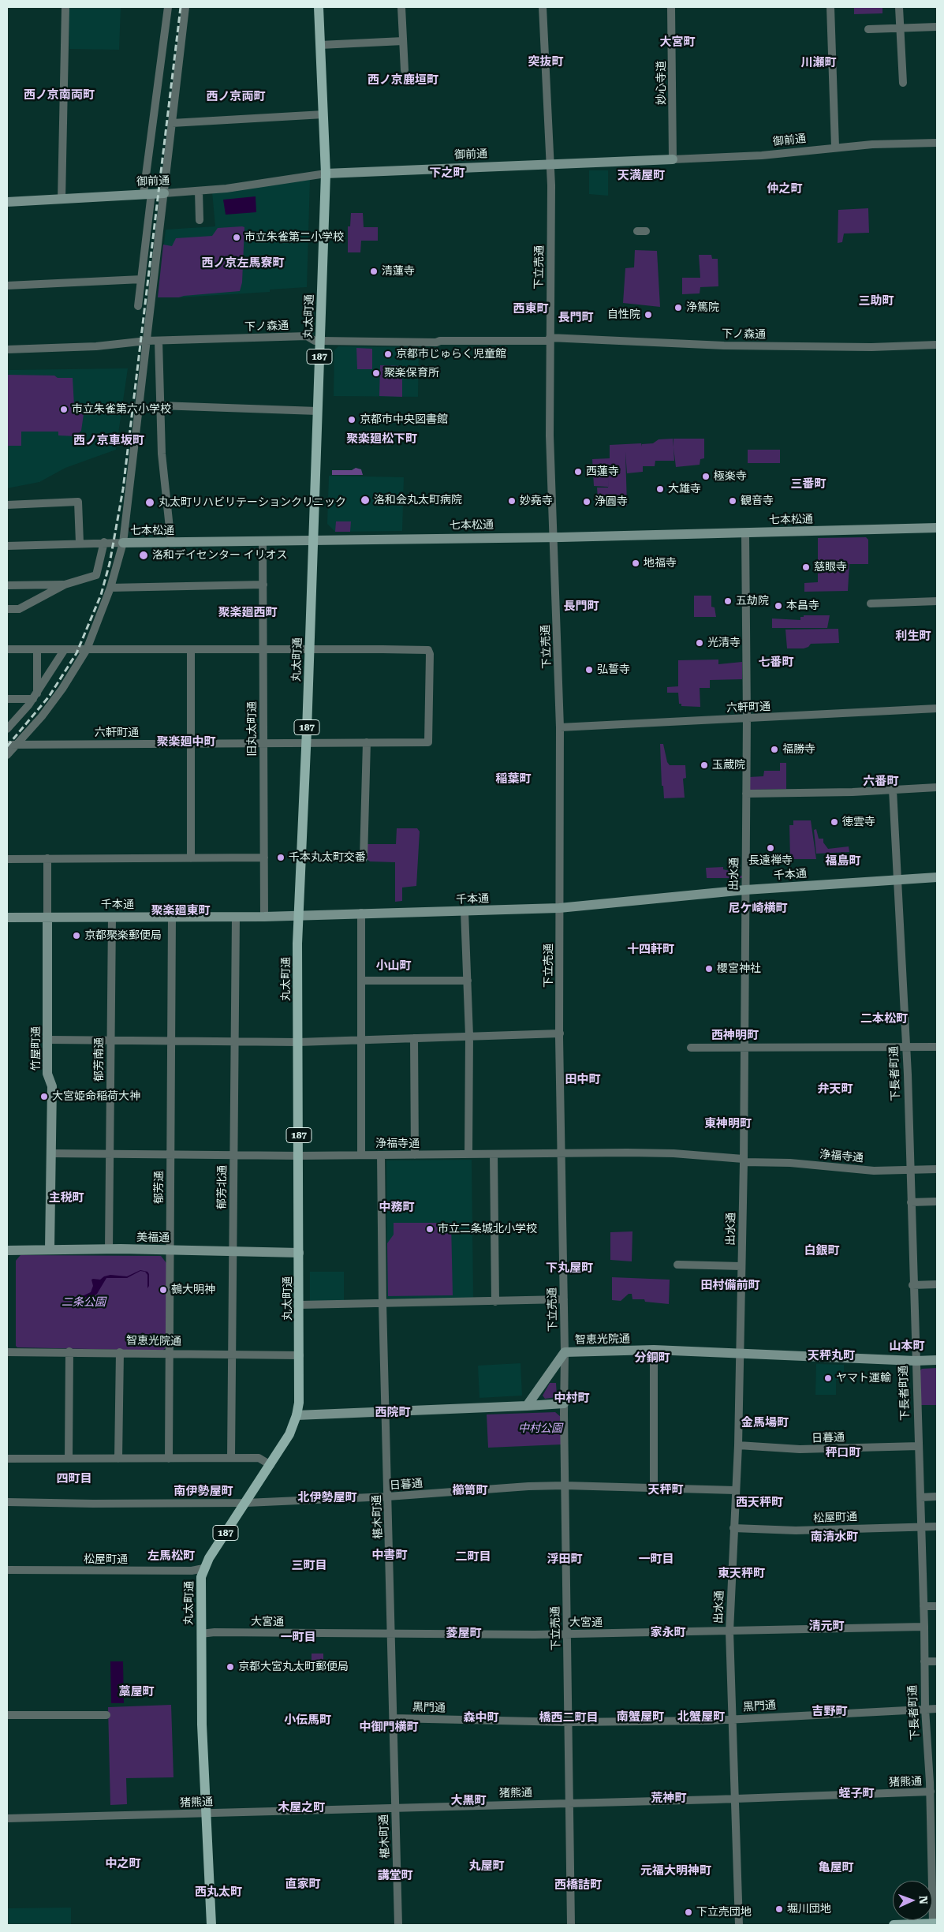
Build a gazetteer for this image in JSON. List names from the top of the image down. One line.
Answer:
{"streets":{"main road":["丸太町通","187"],"street":["妙心寺道","御前通","下立売通","下ノ森通","七本松通","六軒町通","旧丸太町通","出水通","千本通","竹屋町通","郁芳南通","下長者町通","浄福寺通","郁芳通","郁芳北通","美福通","智恵光院通","日暮通","椹木町通","松屋町通","大宮通","黒門通","猪熊通"]},"crossings":[["妙心寺道","御前通"],["御前通","下立売通"],["御前通","丸太町通"],["下立売通","下ノ森通"],["下立売通","七本松通"],["下立売通","六軒町通"],["下立売通","千本通"],["下立売通","浄福寺通"],["下立売通","智恵光院通"],["下立売通","日暮通"],["下立売通","大宮通"],["下立売通","黒門通"],["下立売通","猪熊通"],["丸太町通","下ノ森通"],["丸太町通","七本松通"],["丸太町通","六軒町通"],["丸太町通","千本通"],["丸太町通","浄福寺通"],["丸太町通","美福通"],["丸太町通","智恵光院通"],["丸太町通","日暮通"],["丸太町通","松屋町通"],["丸太町通","大宮通"],["丸太町通","猪熊通"],["七本松通","旧丸太町通"],["七本松通","出水通"],["六軒町通","旧丸太町通"],["六軒町通","出水通"],["旧丸太町通","千本通"],["出水通","千本通"],["出水通","浄福寺通"],["出水通","智恵光院通"],["出水通","日暮通"],["出水通","松屋町通"],["出水通","大宮通"],["出水通","黒門通"],["出水通","猪熊通"],["千本通","竹屋町通"],["千本通","郁芳南通"],["千本通","下長者町通"],["千本通","郁芳通"],["千本通","郁芳北通"],["竹屋町通","浄福寺通"],["竹屋町通","美福通"],["郁芳南通","浄福寺通"],["郁芳南通","美福通"],["下長者町通","浄福寺通"],["下長者町通","智恵光院通"],["下長者町通","日暮通"],["下長者町通","松屋町通"],["下長者町通","大宮通"],["下長者町通","黒門通"],["下長者町通","猪熊通"],["浄福寺通","郁芳通"],["浄福寺通","郁芳北通"],["浄福寺通","椹木町通"],["郁芳通","美福通"],["郁芳通","智恵光院通"],["郁芳北通","美福通"],["郁芳北通","智恵光院通"],["日暮通","椹木町通"],["椹木町通","大宮通"],["椹木町通","黒門通"],["椹木町通","猪熊通"]],"districts":["大宮町","突抜町","川瀬町","西ノ京鹿垣町","西ノ京南両町","西ノ京両町","下之町","天満屋町","仲之町","西ノ京左馬寮町","三助町","西東町","長門町","聚楽廻松下町","西ノ京車坂町","三番町","長門町","聚楽廻西町","利生町","七番町","聚楽廻中町","稲葉町","六番町","福島町","尼ケ崎横町","聚楽廻東町","十四軒町","小山町","二本松町","西神明町","田中町","弁天町","東神明町","主税町","中務町","白銀町","下丸屋町","田村備前町","山本町","天秤丸町","分銅町","中村町","西院町","金馬場町","秤口町","四町目","天秤町","櫛笥町","南伊勢屋町","北伊勢屋町","西天秤町","南清水町","中書町","左馬松町","二町目","浮田町","一町目","三町目","東天秤町","清元町","家永町","菱屋町","一町目","藁屋町","吉野町","南蟹屋町","北蟹屋町","森中町","橋西二町目","小伝馬町","中御門横町","蛭子町","荒神町","大黒町","木屋之町","中之町","丸屋町","亀屋町","元福大明神町","講堂町","直家町","西橋詰町","西丸太町"],"parks":["二条公園","中村公園"],"places":["市立朱雀第二小学校","清蓮寺","浄篤院","自性院","京都市じゅらく児童館","聚楽保育所","市立朱雀第六小学校","京都市中央図書館","西蓮寺","極楽寺","大雄寺","洛和会丸太町病院","妙堯寺","観音寺","浄圓寺","丸太町リハビリテーションクリニック","洛和デイセンター イリオス","地福寺","慈眼寺","五劫院","本昌寺","光清寺","弘誓寺","福勝寺","玉蔵院","徳雲寺","長遠禅寺","千本丸太町交番","京都聚楽郵便局","櫻宮神社","大宮姫命稲荷大神","市立二条城北小学校","鵺大明神","ヤマト運輸","京都大宮丸太町郵便局","堀川団地","下立売団地"],"north":"right"}
